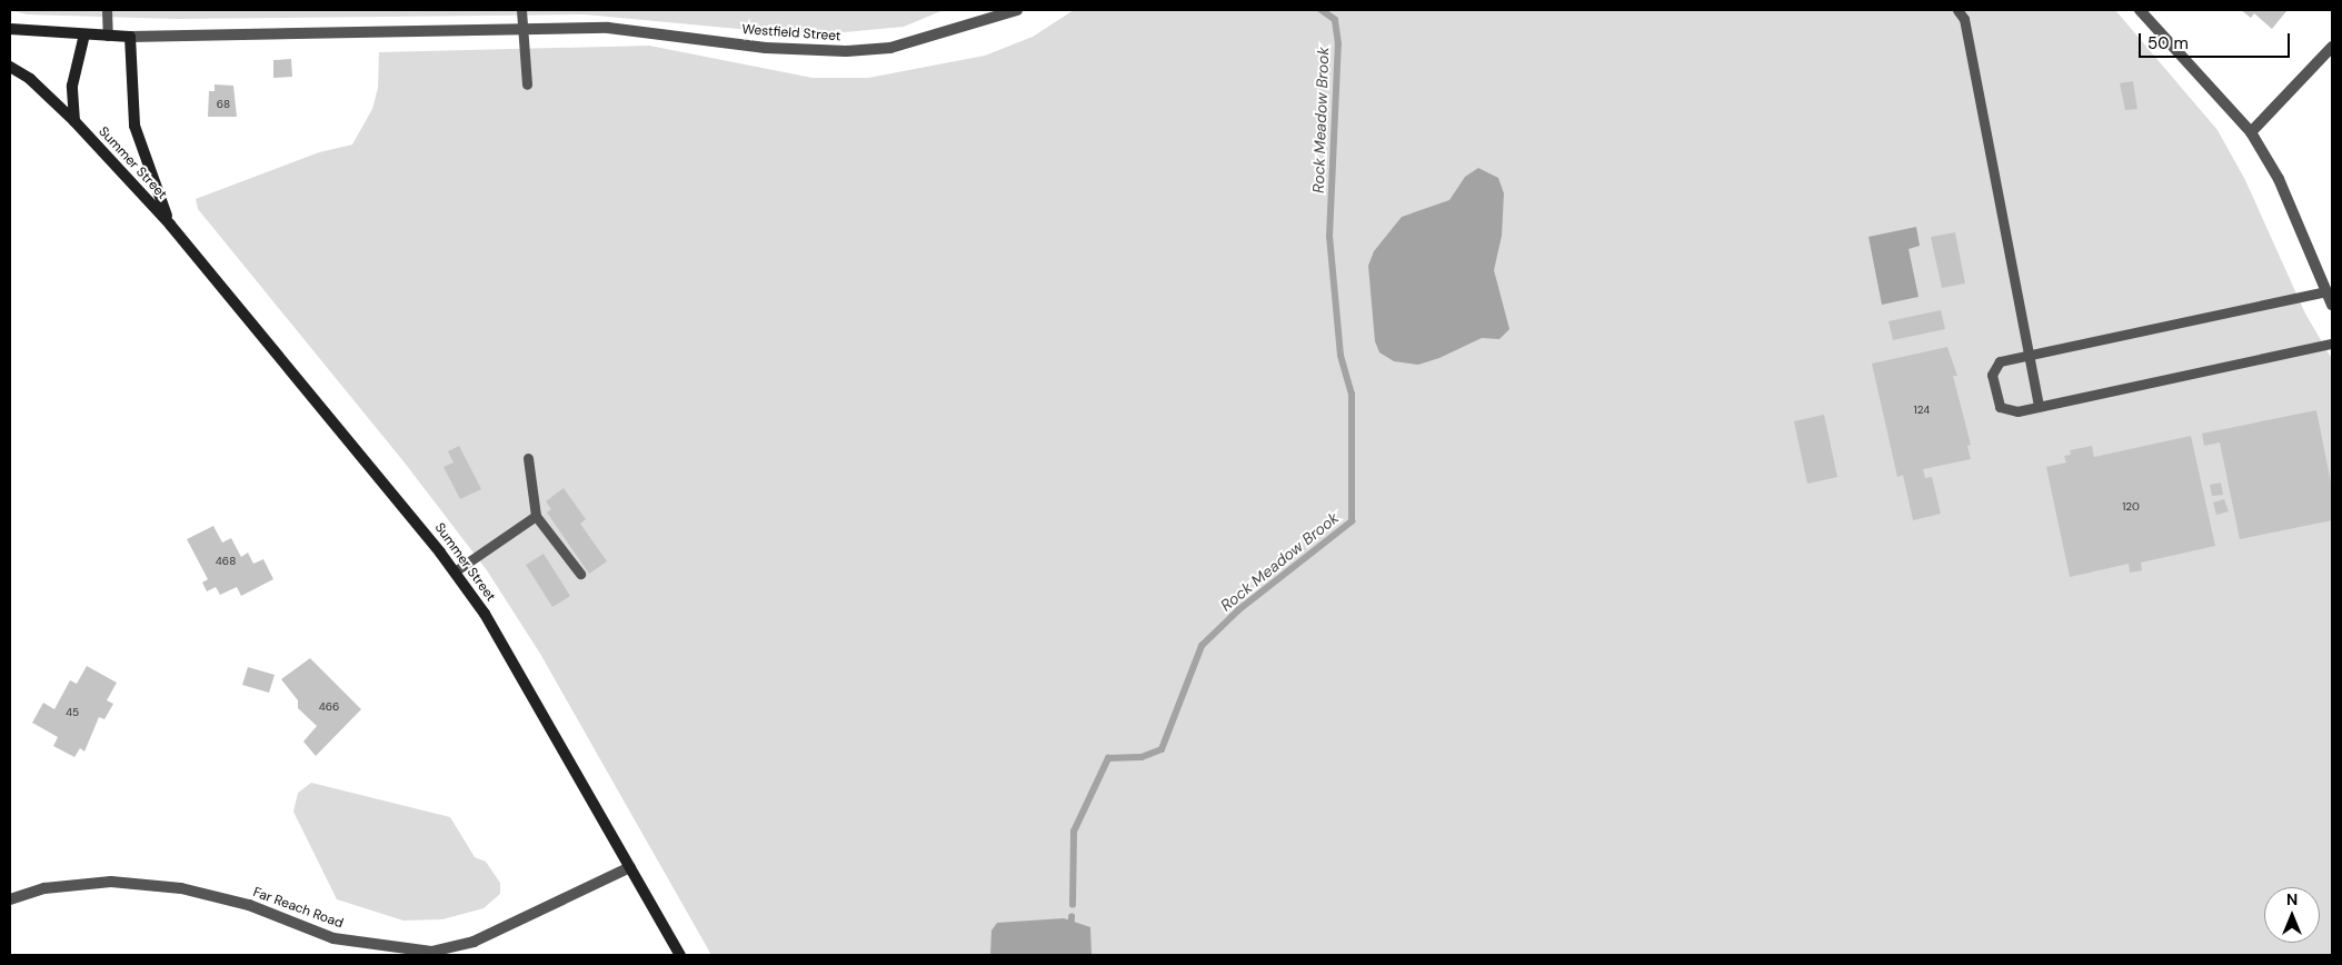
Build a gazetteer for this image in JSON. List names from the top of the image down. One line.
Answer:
{"streets":{"main road":["Westfield Street","Summer Street"],"street":["Far Reach Road"]},"crossings":[["Westfield Street","Summer Street"],["Summer Street","Far Reach Road"]],"water":["Rock Meadow Brook"],"house_numbers":["68","124","120","468","466","45"],"scale_bar":"50 m","north":"top"}
